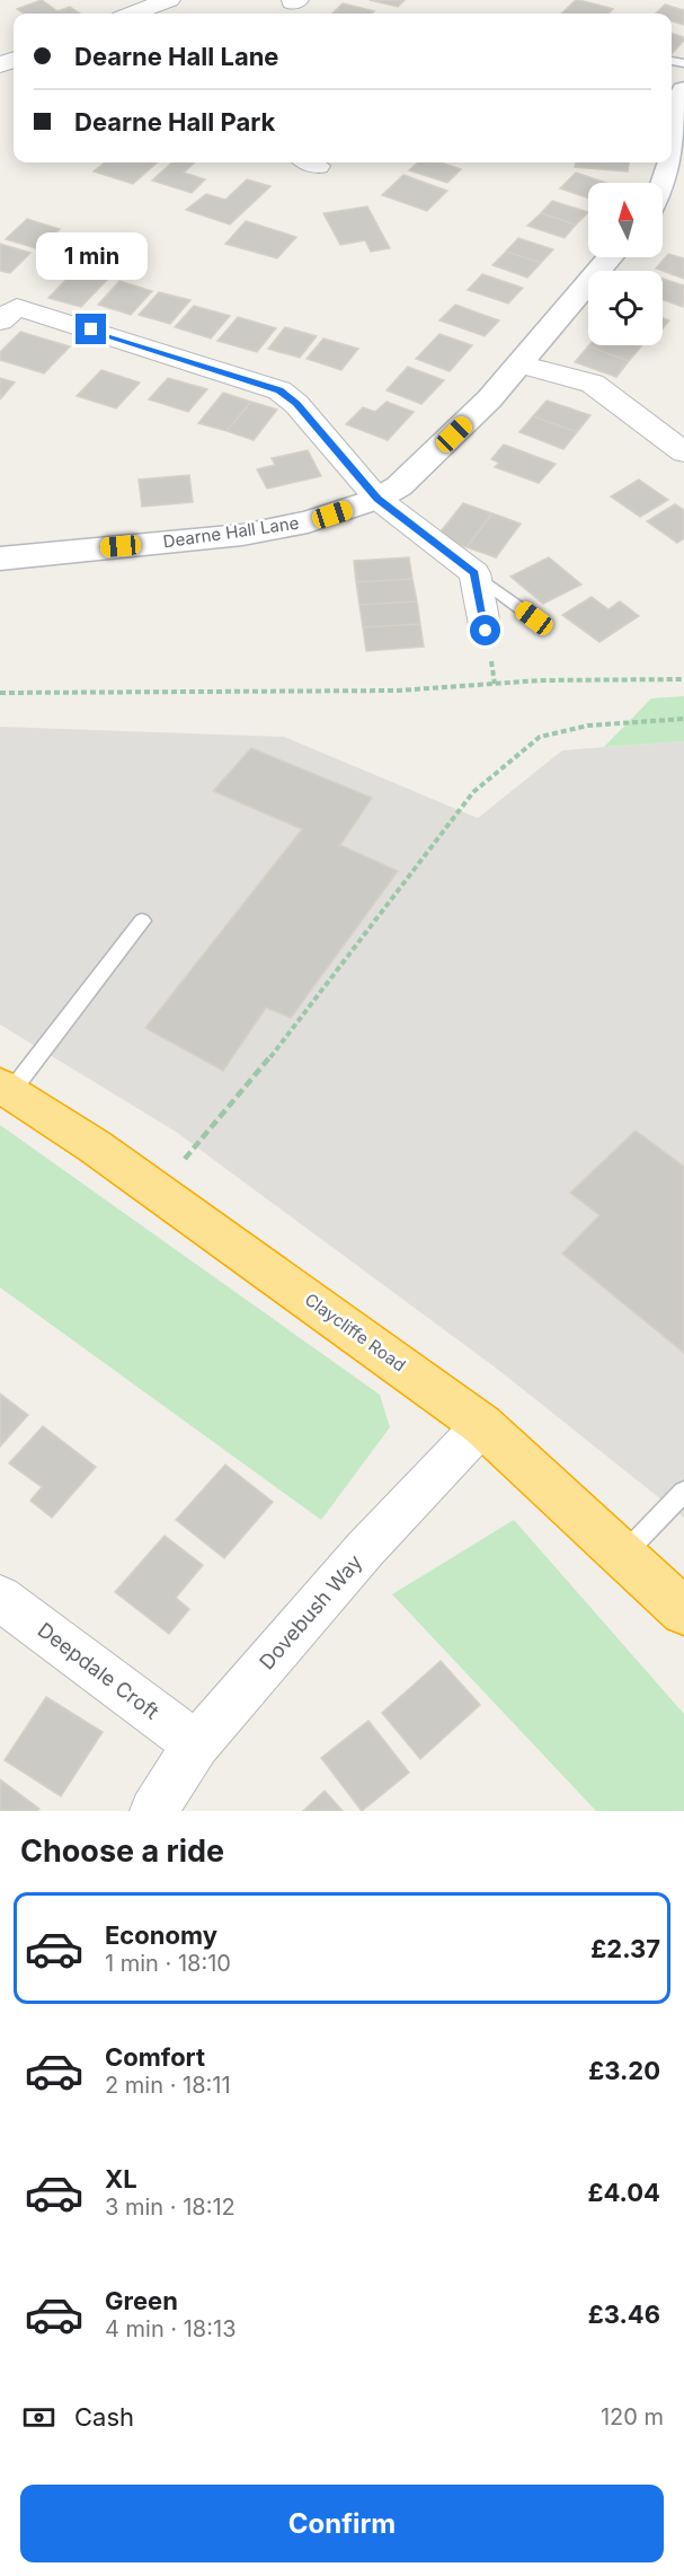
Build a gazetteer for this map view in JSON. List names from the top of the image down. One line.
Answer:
{"streets":{"highway":["Claycliffe Road"],"main road":["Dearne Hall Lane"],"street":["Dovebush Way","Deepdale Croft"]},"crossings":[["Claycliffe Road","Dovebush Way"],["Dovebush Way","Deepdale Croft"]],"north":"top","page":{"banner":["Dearne Hall Lane","Dearne Hall Park"],"bubble":"1 min","heading":"Choose a ride","list":[{"name":"Economy","note":"1 min · 18:10","value":"£2.37"},{"name":"Comfort","note":"2 min · 18:11","value":"£3.20"},{"name":"XL","note":"3 min · 18:12","value":"£4.04"},{"name":"Green","note":"4 min · 18:13","value":"£3.46"}],"pay":["Cash","120 m"],"buttons":"Confirm"}}
